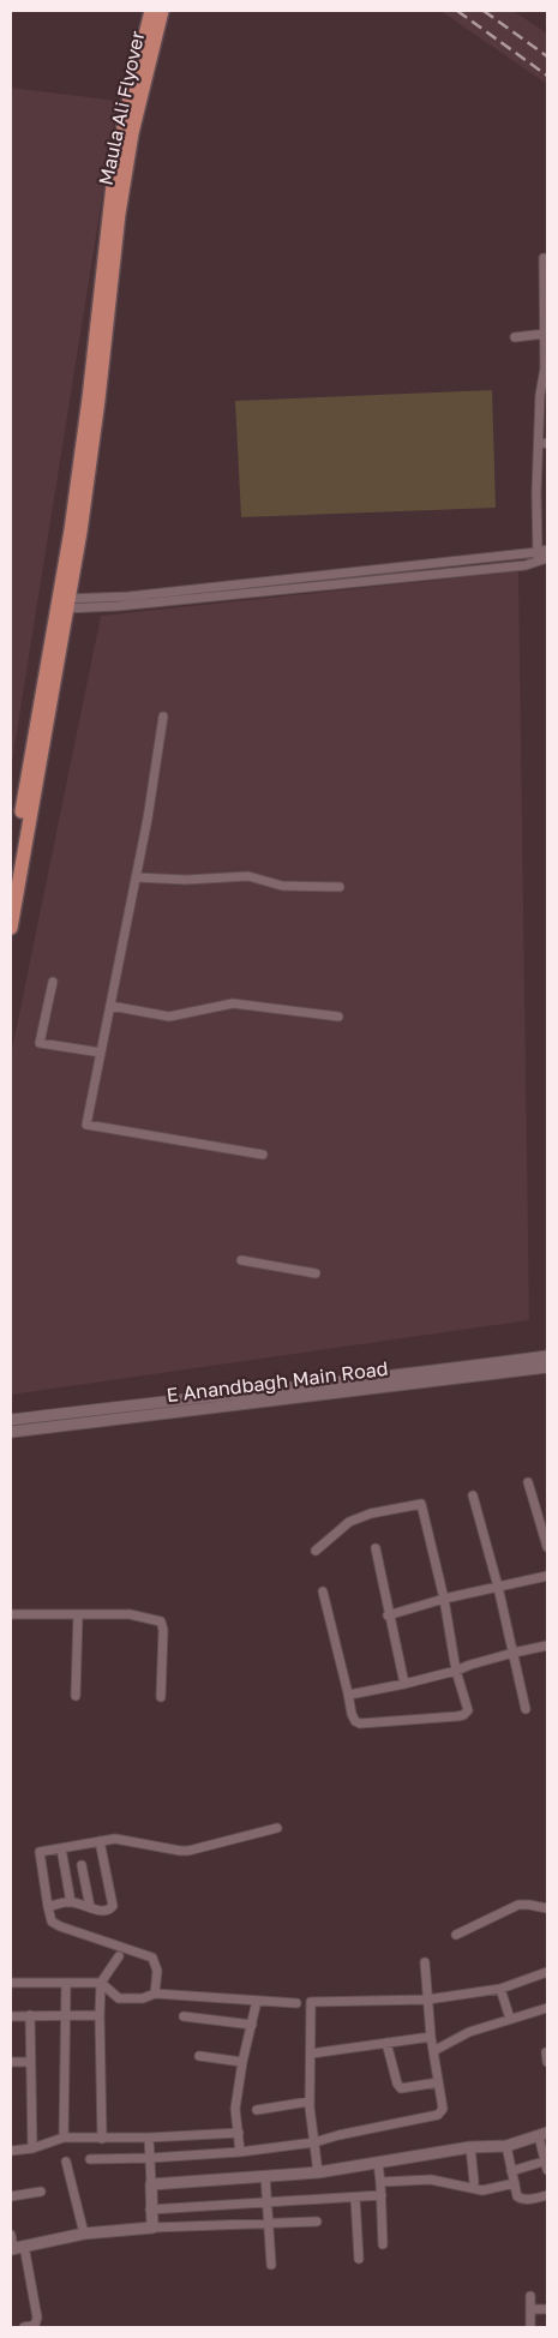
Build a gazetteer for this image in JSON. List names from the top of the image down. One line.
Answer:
{"streets":{"main road":["Maula Ali Flyover"],"street":["E Anandbagh Main Road"]}}
